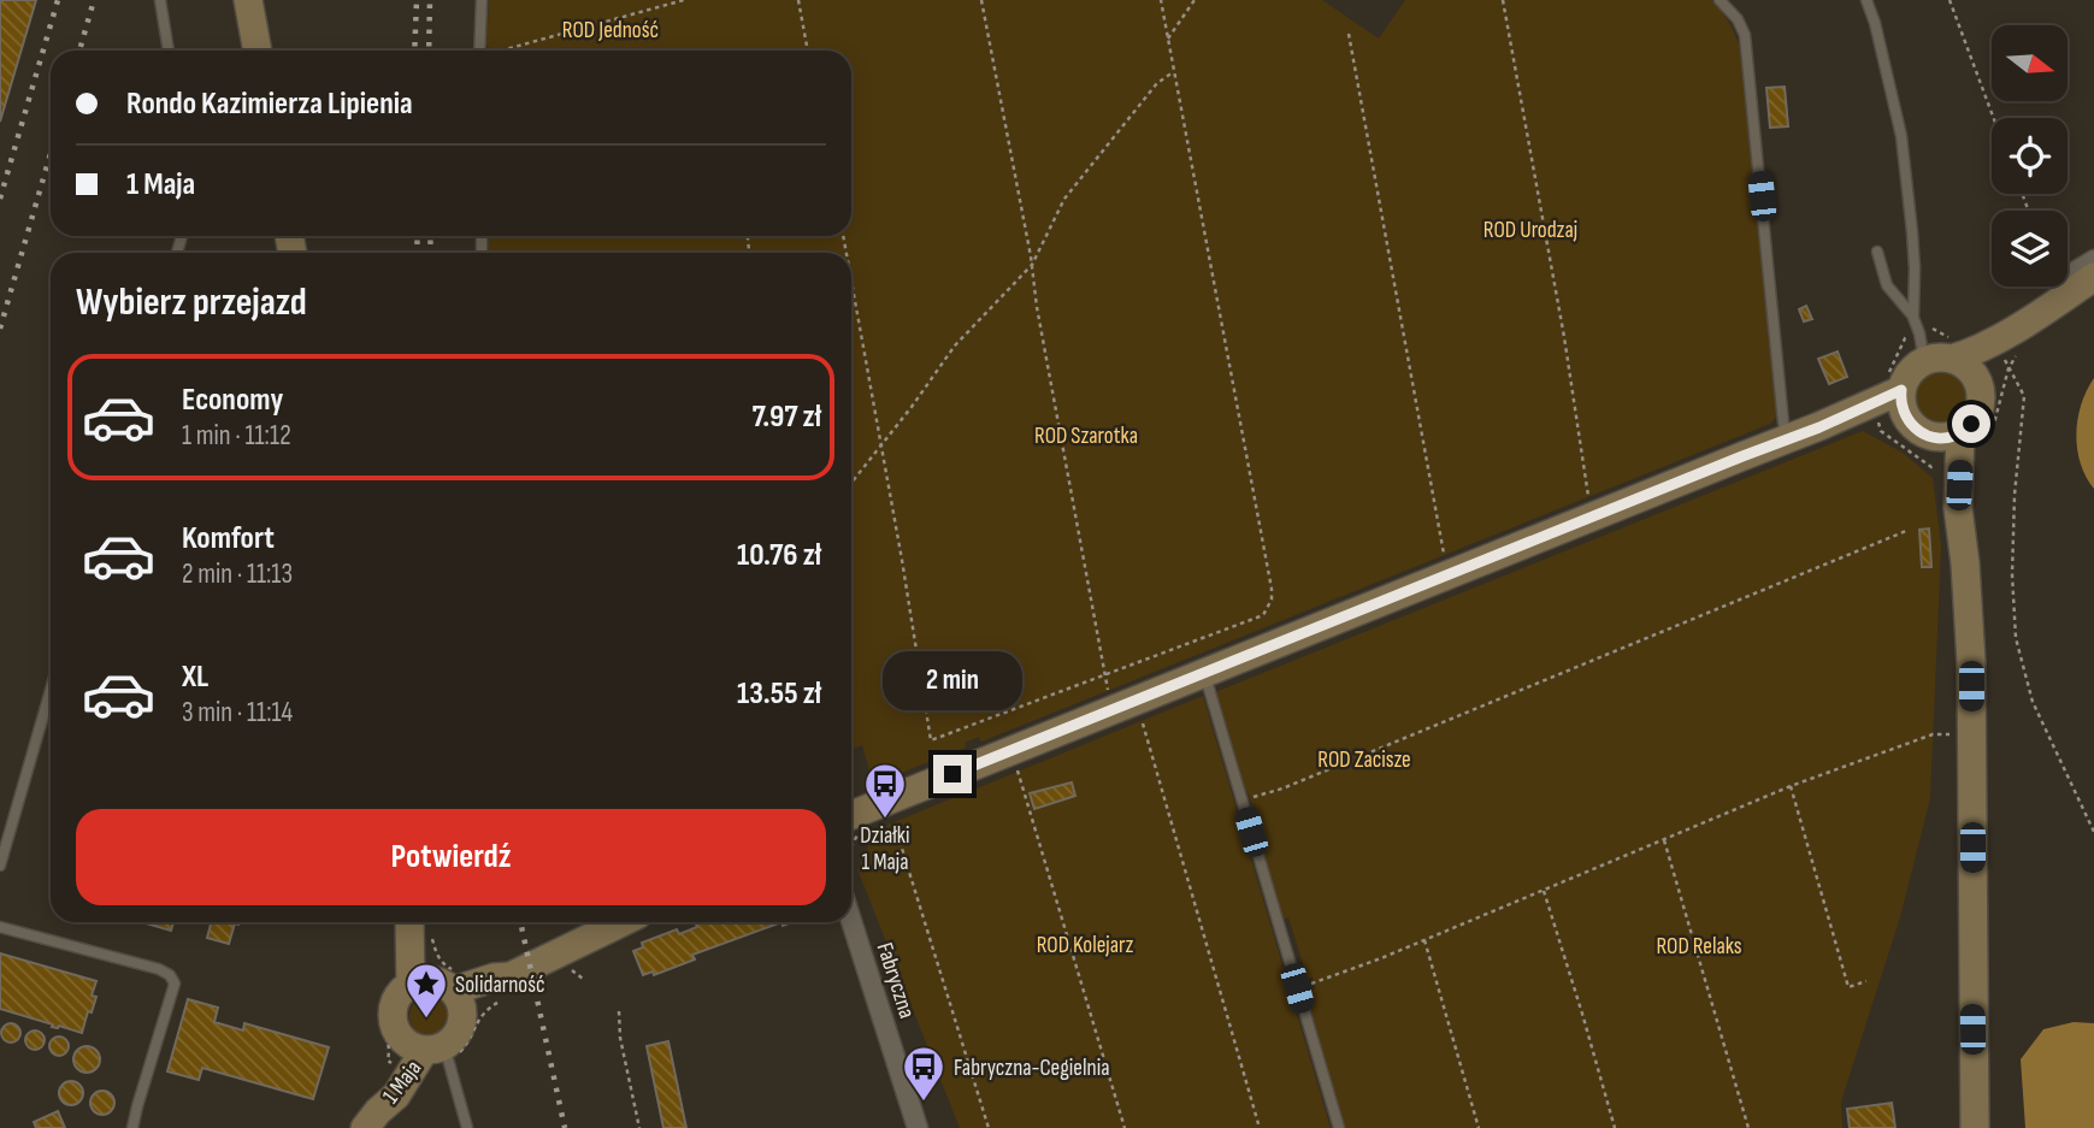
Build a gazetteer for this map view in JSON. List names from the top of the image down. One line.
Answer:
{"streets":{"street":["Fabryczna","1 Maja"]},"parks":["ROD Jedność","ROD Urodzaj","ROD Szarotka","ROD Zacisze","ROD Kolejarz","ROD Relaks"],"places":{"bus stop":["Działki 1 Maja","Fabryczna-Cegielnia"],"place":["Solidarność"]},"north":"right","page":{"banner":["Rondo Kazimierza Lipienia","1 Maja"],"heading":"Wybierz przejazd","list":[{"name":"Economy","note":"1 min · 11:12","value":"7.97 zł"},{"name":"Komfort","note":"2 min · 11:13","value":"10.76 zł"},{"name":"XL","note":"3 min · 11:14","value":"13.55 zł"}],"bubble":"2 min","buttons":"Potwierdź"}}
